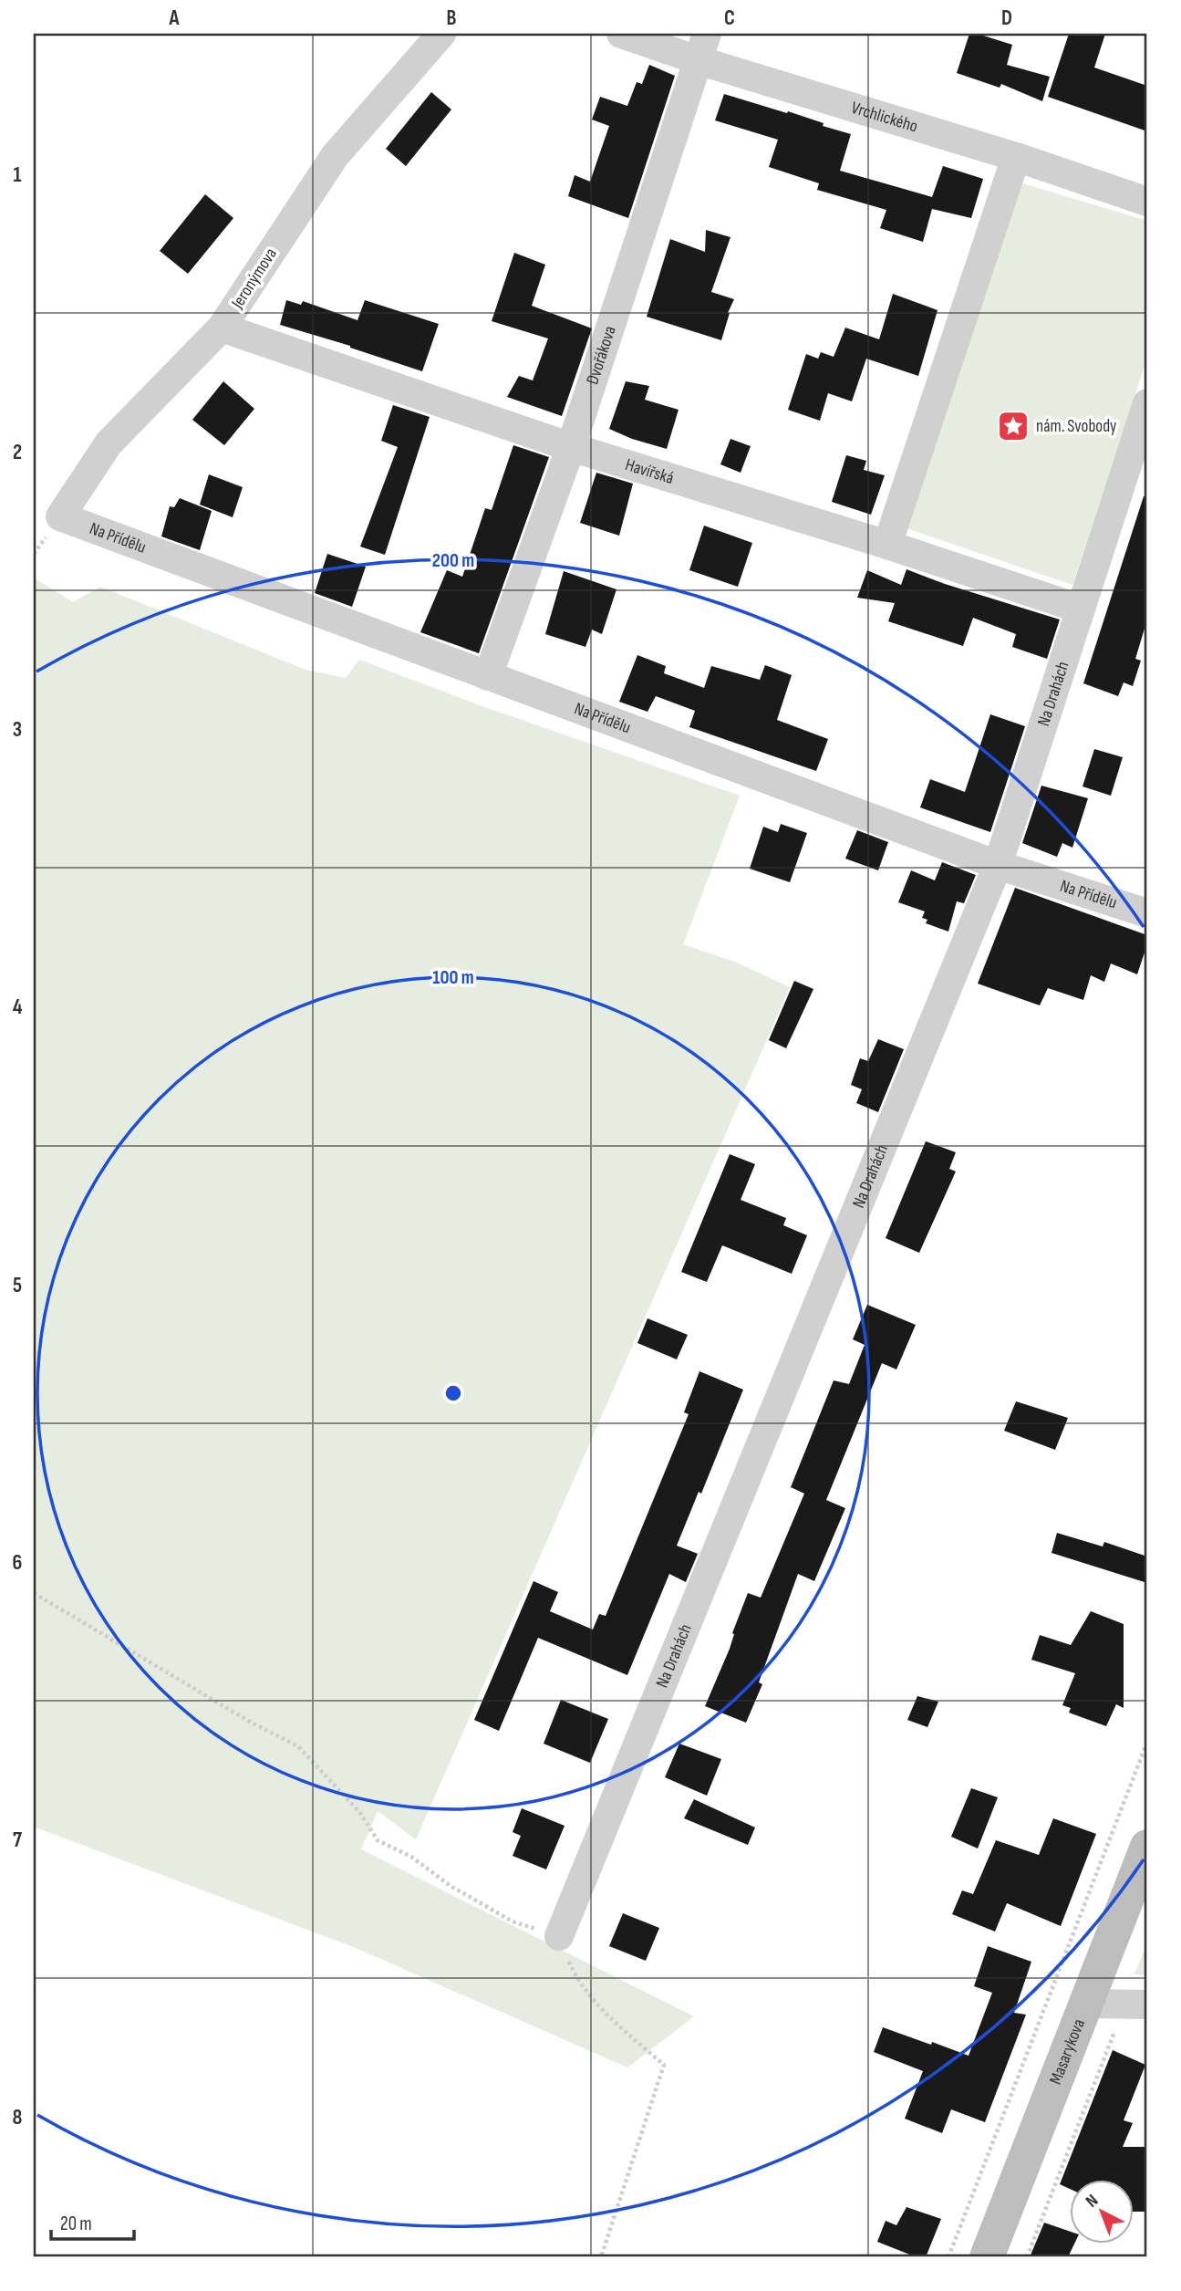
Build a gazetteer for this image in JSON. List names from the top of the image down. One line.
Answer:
{"streets":{"main road":["Masarykova"],"street":["Vrchlického","Jeronýmova","Dvořákova","Havířská","Na Přídělu","Na Drahách"]},"crossings":[["Vrchlického","Dvořákova"],["Jeronýmova","Havířská"],["Jeronýmova","Na Přídělu"],["Dvořákova","Havířská"],["Dvořákova","Na Přídělu"],["Havířská","Na Drahách"],["Na Přídělu","Na Drahách"]],"places":{"place":["nám. Svobody"]},"scale_bar":"20 m","north":"top left","grid":{"columns":["A","B","C","D"],"rows":["1","2","3","4","5","6","7","8"]},"rings":["200 m","100 m"]}
